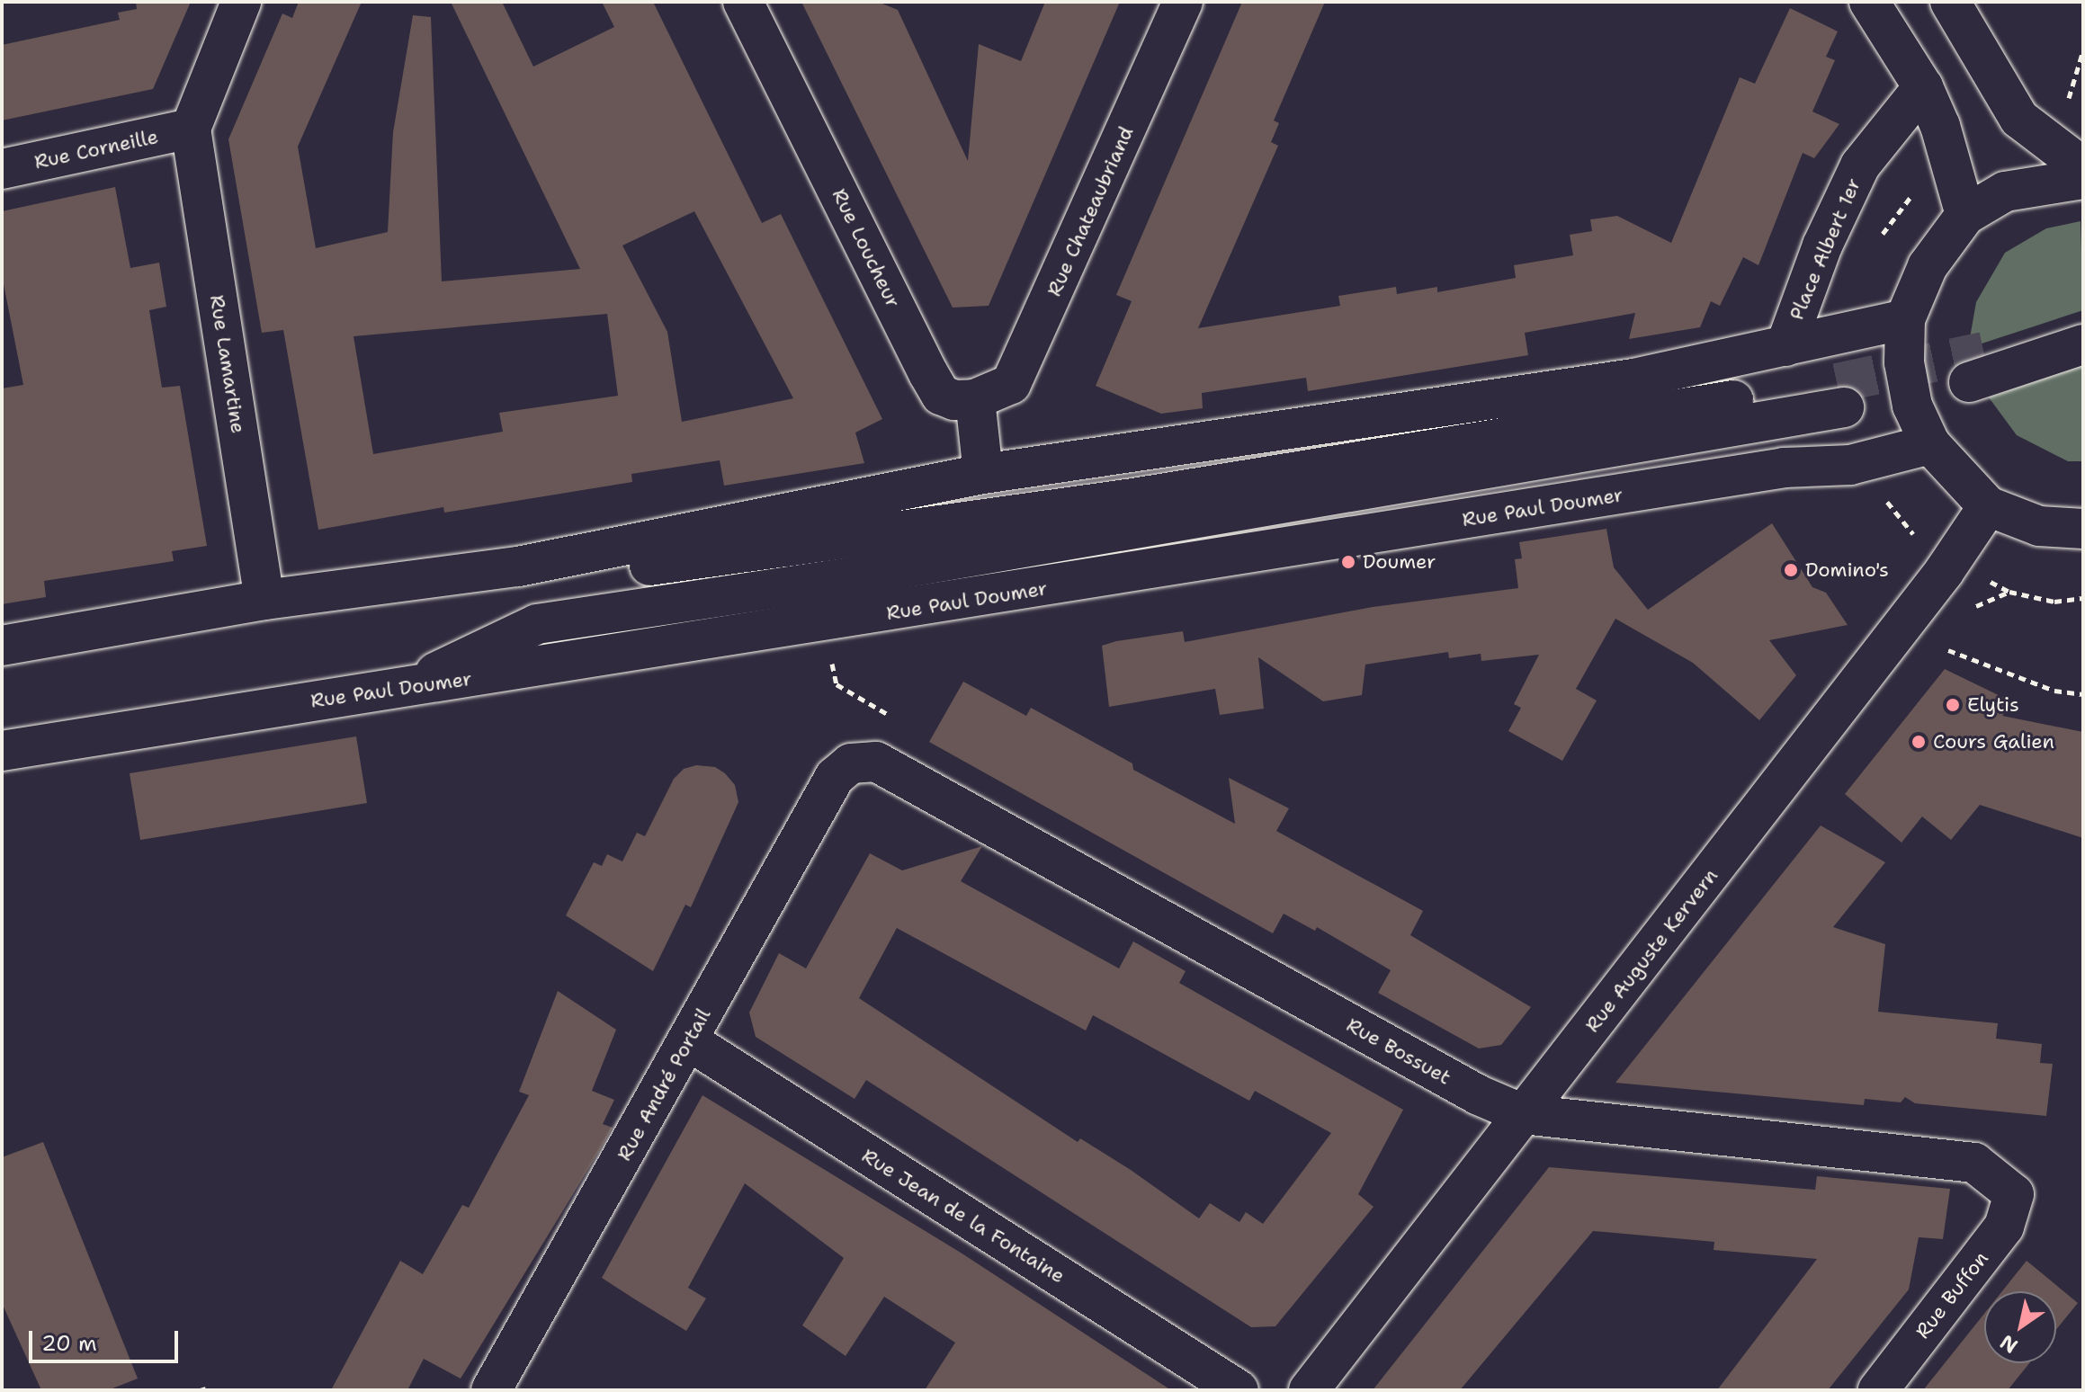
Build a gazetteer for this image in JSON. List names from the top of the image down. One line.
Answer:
{"streets":{"main road":["Rue Corneille","Rue Chateaubriand","Rue Loucheur","Place Albert 1er","Rue Lamartine","Rue Paul Doumer","Rue Auguste Kervern","Rue Bossuet","Rue André Portail","Rue Jean de la Fontaine","Rue Buffon"]},"crossings":[["Rue Corneille","Rue Lamartine"],["Rue Chateaubriand","Rue Loucheur"],["Rue Auguste Kervern","Rue Bossuet"],["Rue Bossuet","Rue André Portail"],["Rue Bossuet","Rue Buffon"],["Rue André Portail","Rue Jean de la Fontaine"]],"places":["Doumer","Domino's","Elytis","Cours Galien"],"scale_bar":"20 m","north":"bottom left"}
